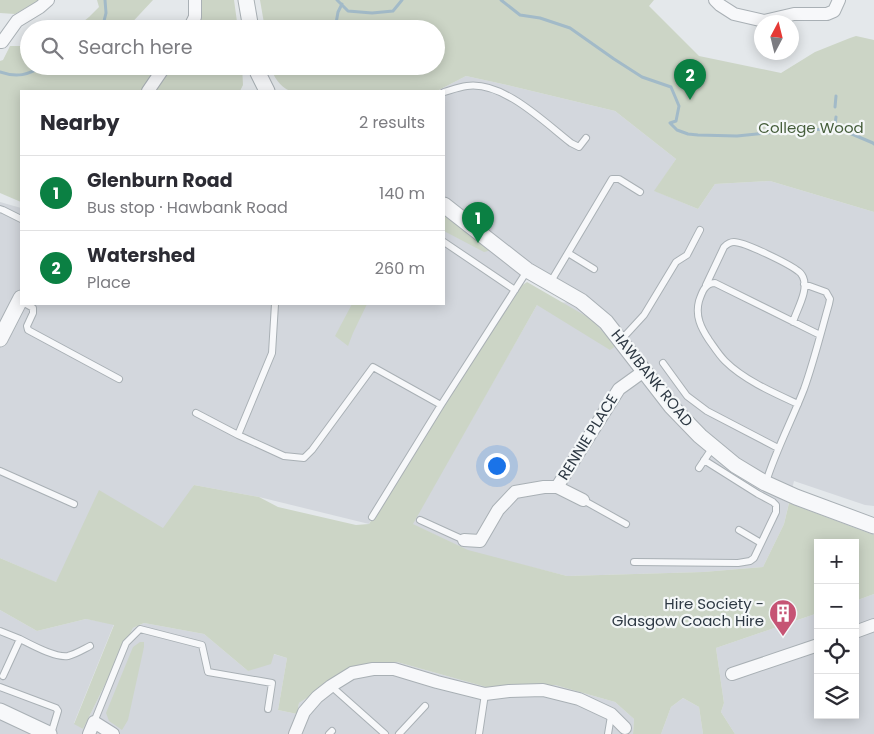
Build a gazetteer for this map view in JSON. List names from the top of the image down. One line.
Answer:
{"streets":{"street":["HAWBANK ROAD","RENNIE PLACE"]},"crossings":[["HAWBANK ROAD","RENNIE PLACE"]],"parks":["College Wood"],"places":{"building":["Hire Society - Glasgow Coach Hire"]},"north":"top","page":{"search":"Search here","pins":["2","1"],"heading":["Nearby","2 results"],"list":[{"mark":"1","name":"Glenburn Road","note":"Bus stop · Hawbank Road","value":"140 m"},{"mark":"2","name":"Watershed","note":"Place","value":"260 m"}],"map_buttons":["+","−"]}}
